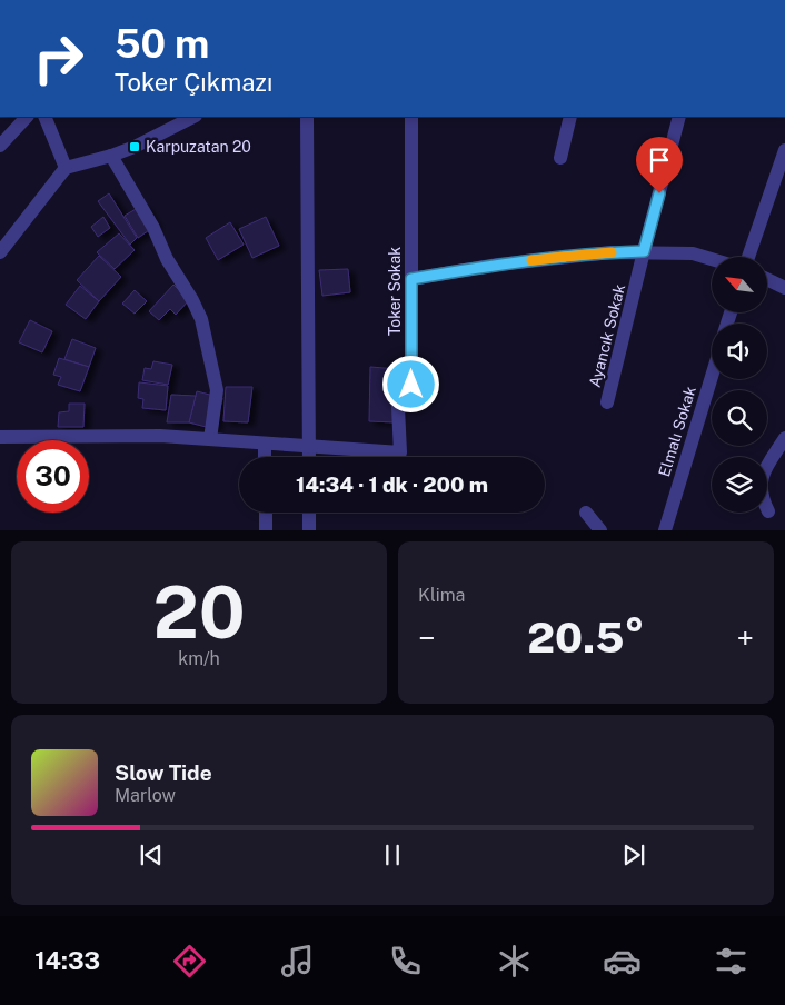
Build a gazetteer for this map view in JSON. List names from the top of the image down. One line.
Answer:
{"streets":{"street":["Toker Sokak","Ayancık Sokak","Elmalı Sokak"]},"places":{"transit":["Karpuzatan 20"]},"north":"top left","page":{"turn":["50 m","Toker Çıkmazı"],"limit":"30","trip":"14:34 · 1 dk · 200 m","tile":[["20","km/h"],"Klima"],"heat":["−","20.5°","+"],"song":["Slow Tide","Marlow"],"tabs":"14:33"}}
